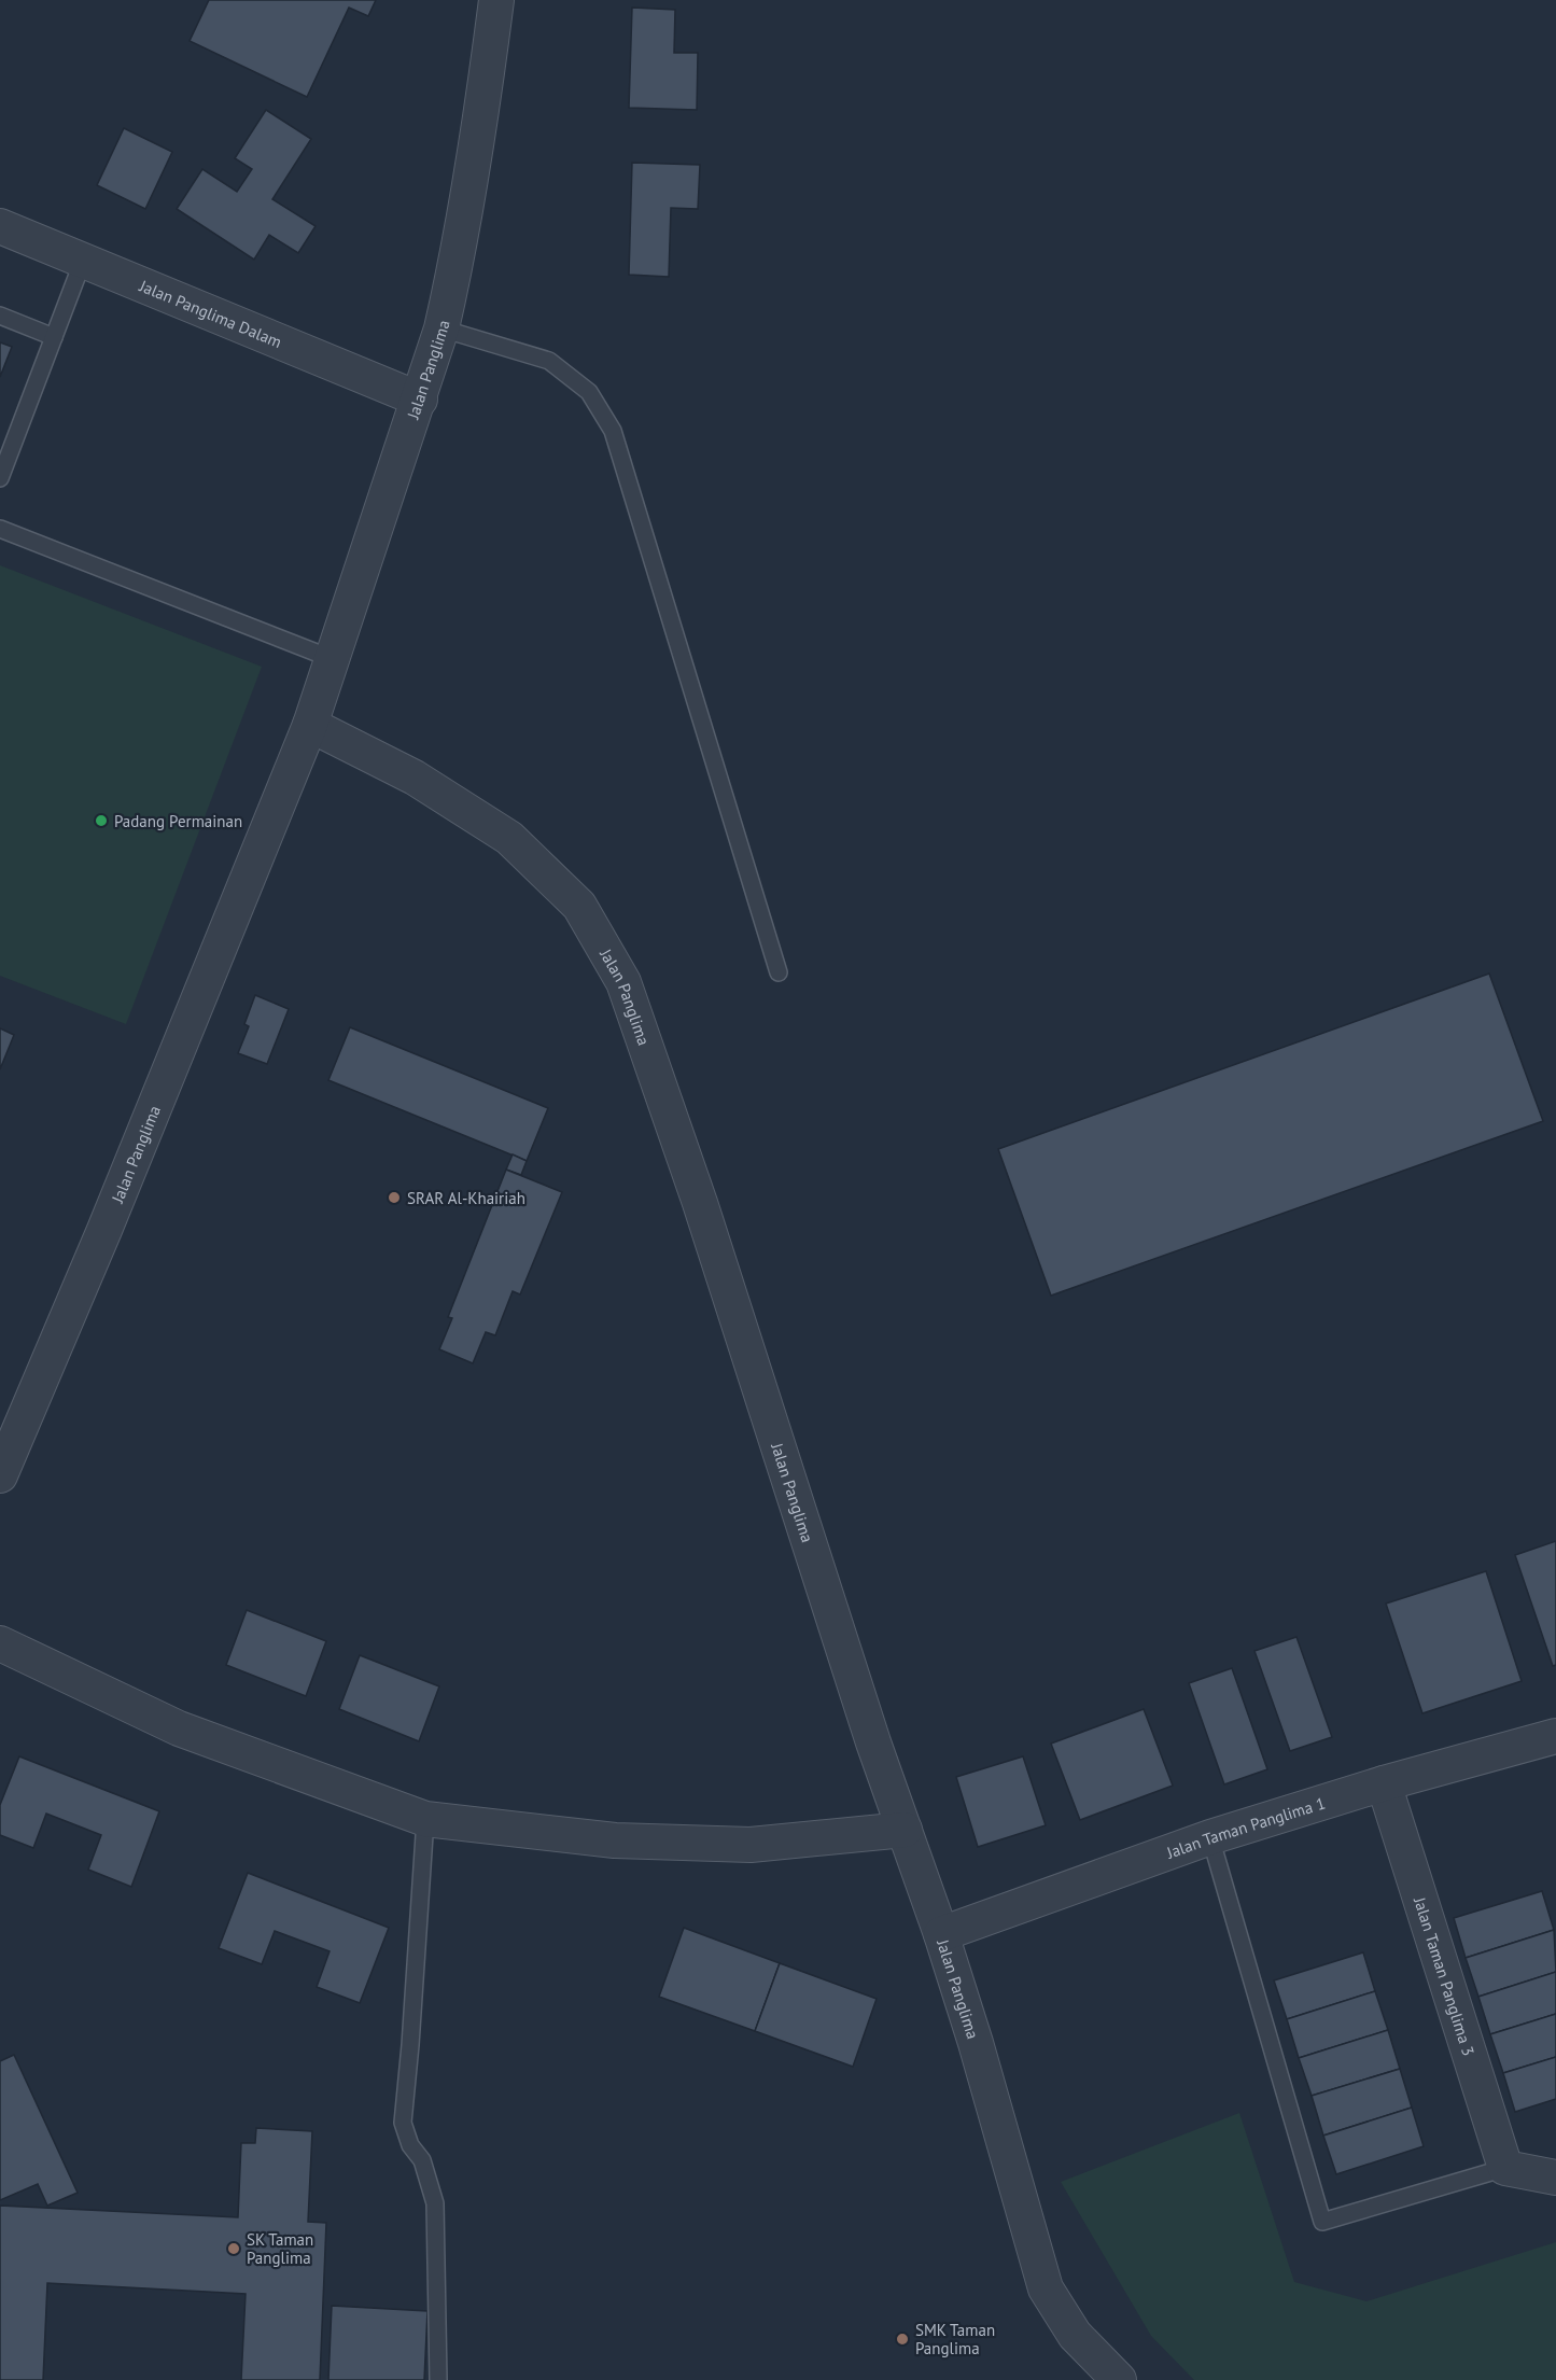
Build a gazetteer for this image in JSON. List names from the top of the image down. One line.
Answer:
{"streets":{"street":["Jalan Panglima Dalam","Jalan Panglima","Jalan Taman Panglima 1","Jalan Taman Panglima 3"]},"crossings":[["Jalan Panglima Dalam","Jalan Panglima"],["Jalan Panglima","Jalan Taman Panglima 1"],["Jalan Taman Panglima 1","Jalan Taman Panglima 3"]],"places":["Padang Permainan","SRAR Al-Khairiah","SK Taman Panglima","SMK Taman Panglima"]}
